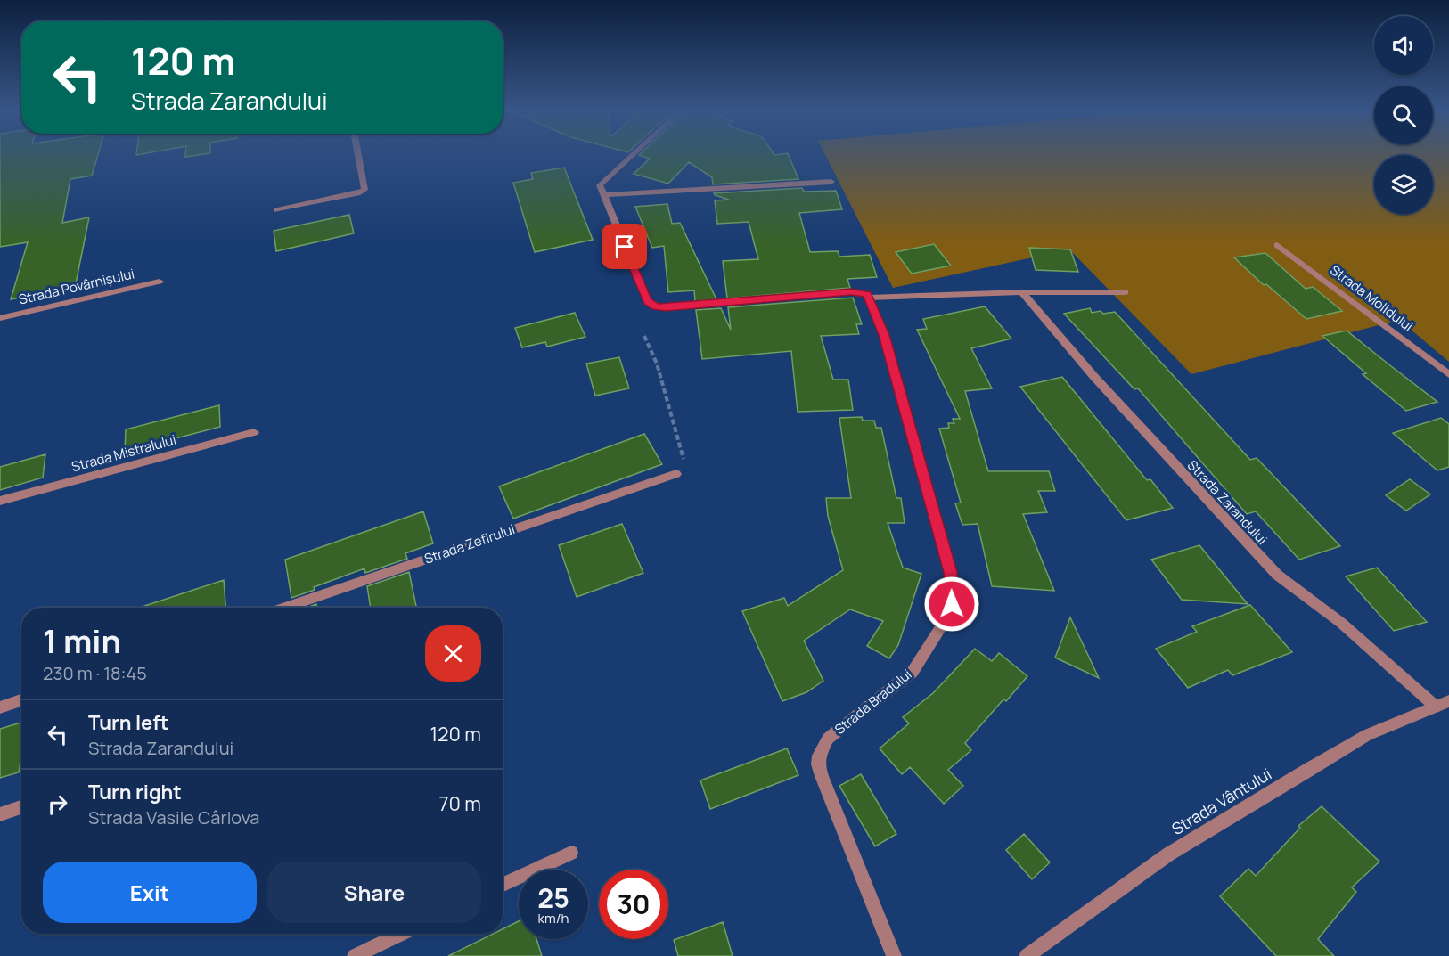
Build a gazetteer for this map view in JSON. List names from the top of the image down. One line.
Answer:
{"streets":{"street":["Strada Povârnișului","Strada Molidului","Strada Mistralului","Strada Zarandului","Strada Zefirului","Strada Bradului","Strada Vântului"]},"crossings":[["Strada Zarandului","Strada Vântului"]],"page":{"turn":["120 m","Strada Zarandului"],"heading":["1 min","230 m · 18:45"],"list":[{"name":"Turn left","note":"Strada Zarandului","value":"120 m"},{"name":"Turn right","note":"Strada Vasile Cârlova","value":"70 m"}],"buttons":["Exit","Share"],"speed":"25 km/h","limit":"30"}}
